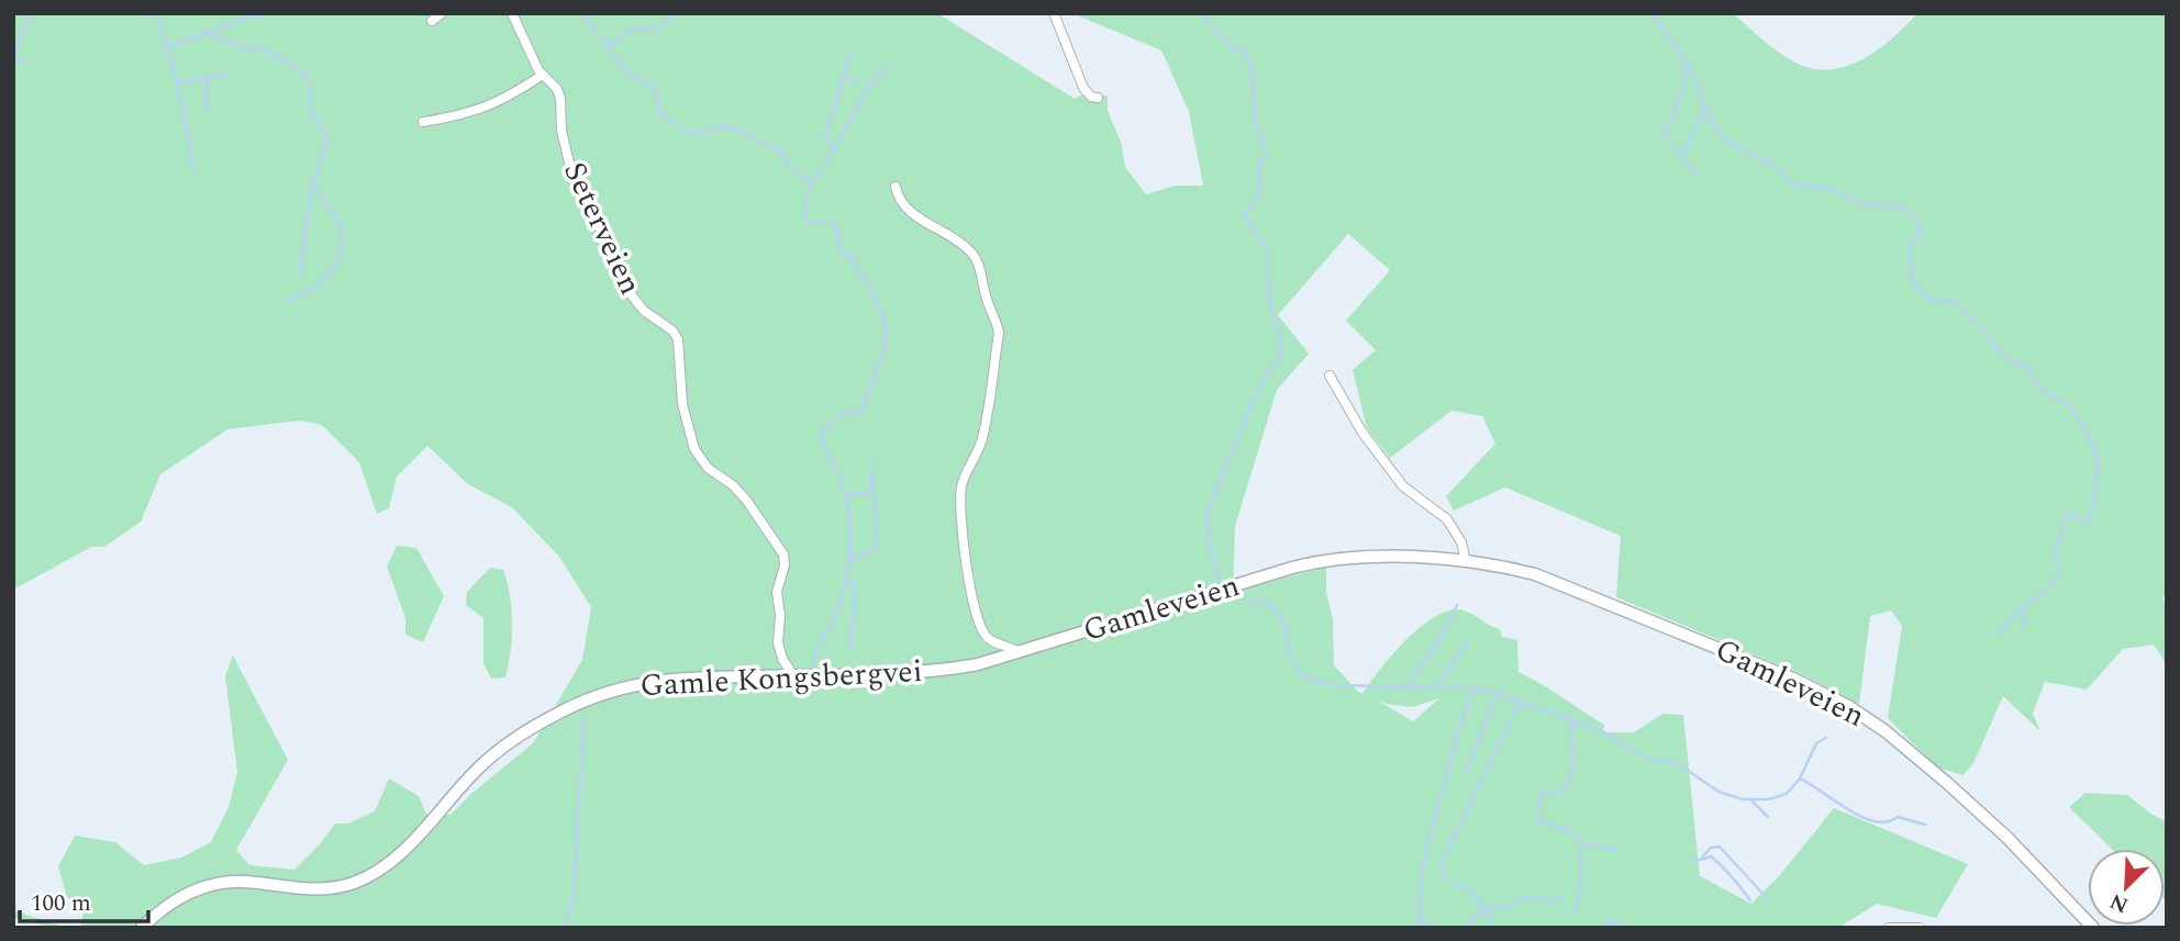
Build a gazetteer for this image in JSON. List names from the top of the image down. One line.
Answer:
{"streets":{"main road":["Gamleveien","Gamle Kongsbergvei"],"street":["Seterveien"]},"crossings":[["Seterveien","Gamle Kongsbergvei"],["Gamleveien","Gamle Kongsbergvei"]],"scale_bar":"100 m","north":"bottom left"}
